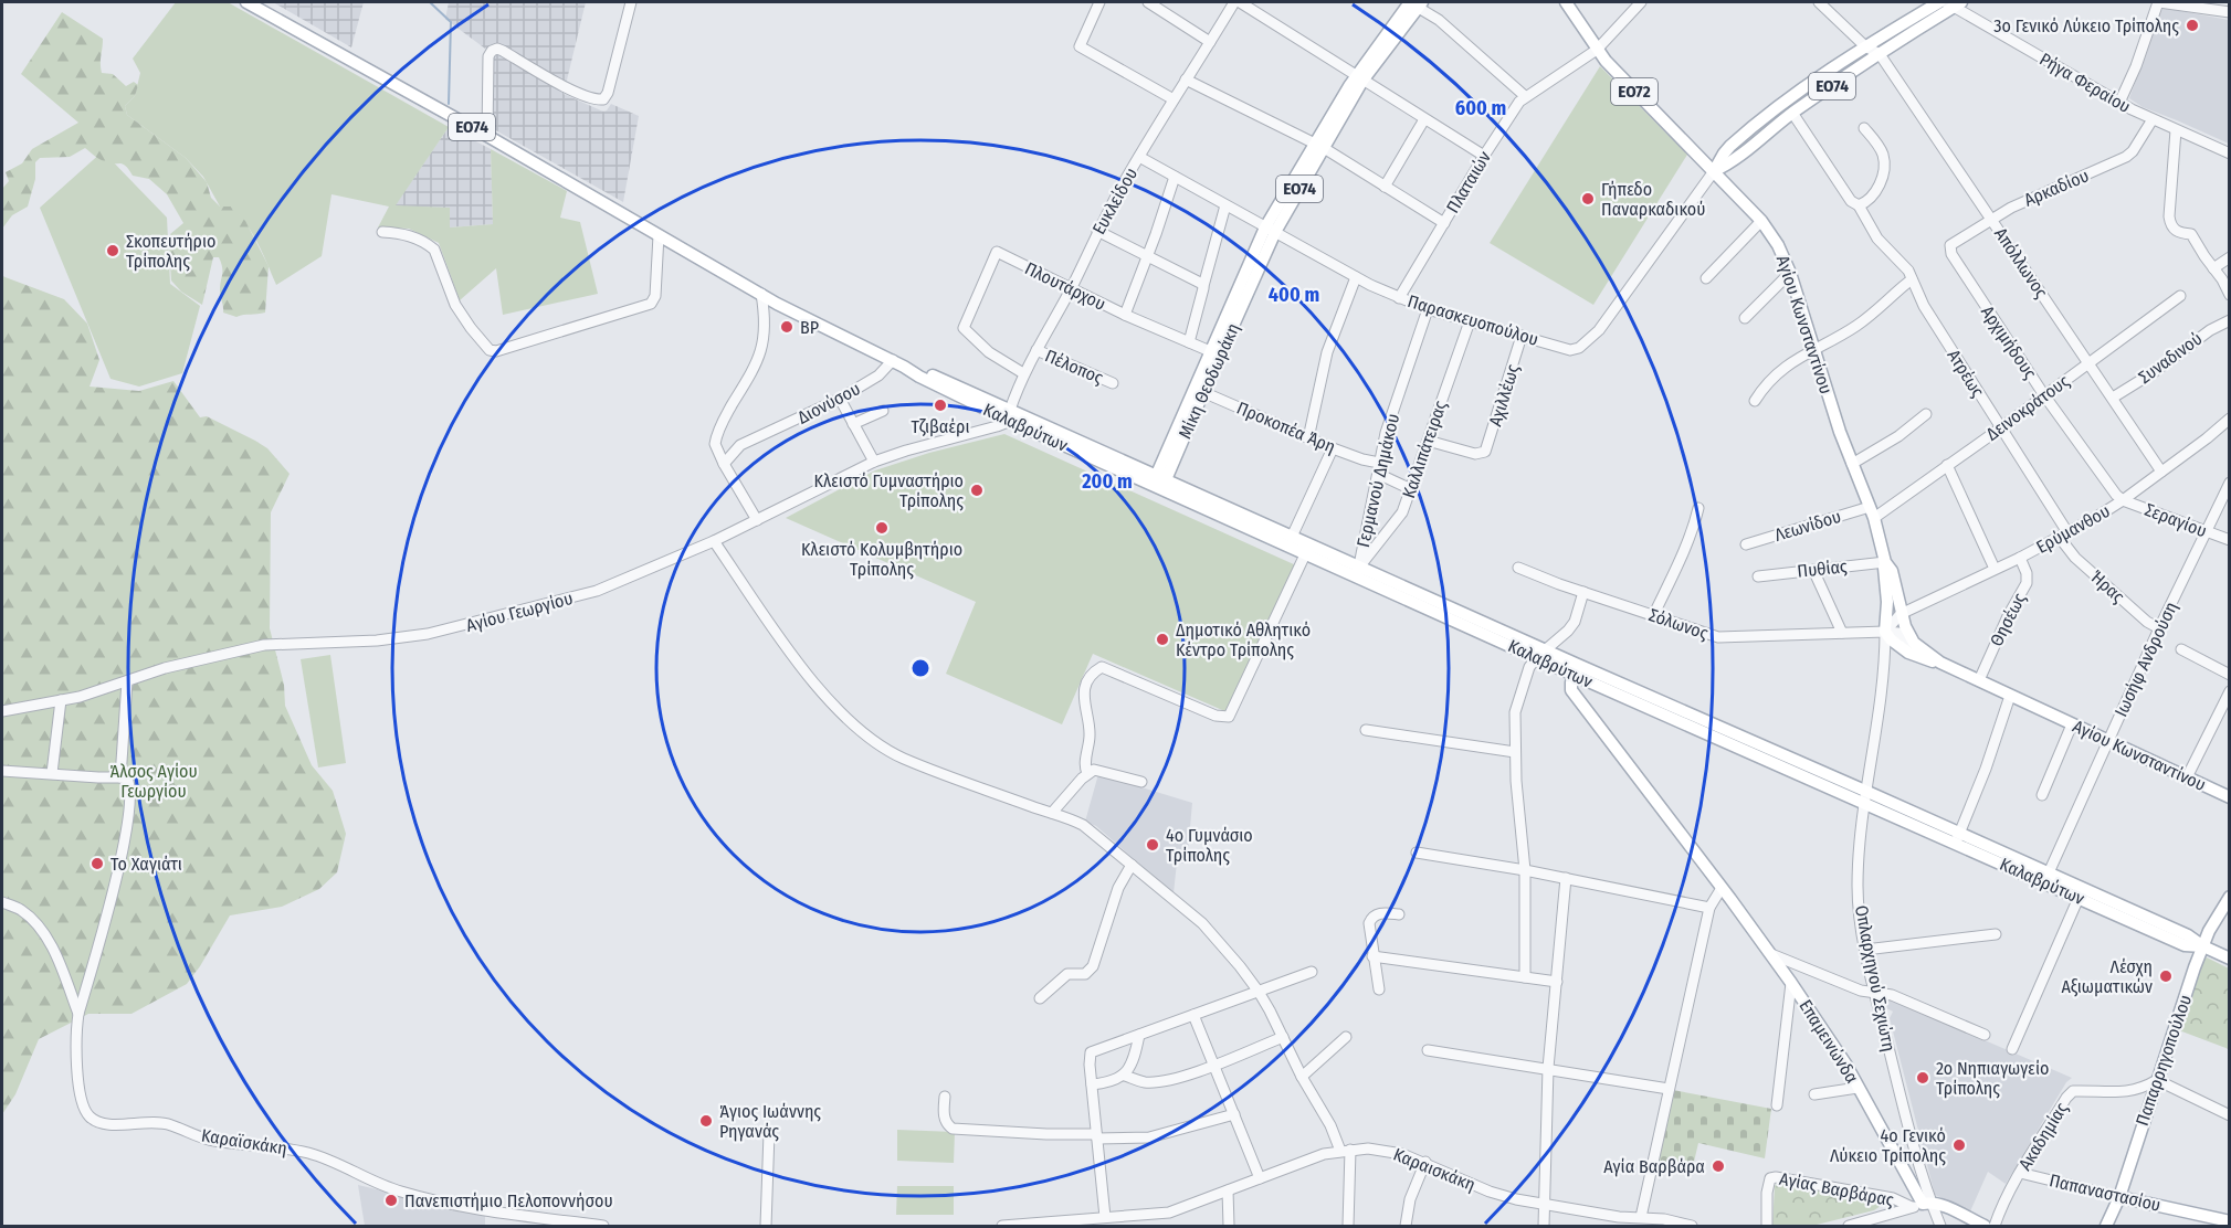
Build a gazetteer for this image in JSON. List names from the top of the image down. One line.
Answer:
{"streets":{"main road":["ΕΟ74","ΕΟ72","Αγίου Κωνσταντίνου","Μίκη Θεοδωράκη","Καλαβρύτων","Επαμεινώνδα","Παπαρρηγοπούλου","Παπαναστασίου"],"street":["Ρήγα Φεραίου","Πλαταιών","Αρκαδίου","Ευκλείδου","Απόλλωνος","Πλουτάρχου","Παρασκευοπούλου","Αρχιμήδους","Συναδινού","Πέλοπος","Ατρέως","Αχιλλέως","Διονύσου","Δεινοκράτους","Προκοπέα Άρη","Καλλιπάτειρας","Γερμανού Δημάκου","Σεραγίου","Λεωνίδου","Ερύμανθου","Πυθίας","Ήρας","Αγίου Γεωργίου","Θησέως","Σόλωνος","Ιωσήφ Ανδρούση","Οπλαρχηγού Σεχιώτη","Ακαδημίας","Καραϊσκάκη","Καραισκάκη","Αγίας Βαρβάρας"]},"crossings":[["Ρήγα Φεραίου","ΕΟ74"],["Ρήγα Φεραίου","Αρκαδίου"],["ΕΟ74","Απόλλωνος"],["ΕΟ74","Παρασκευοπούλου"],["ΕΟ74","Αγίου Κωνσταντίνου"],["ΕΟ74","Ατρέως"],["ΕΟ74","Καλαβρύτων"],["Πλαταιών","Παρασκευοπούλου"],["Πλαταιών","Αγίου Κωνσταντίνου"],["Αρκαδίου","Απόλλωνος"],["Αρκαδίου","Αρχιμήδους"],["Ευκλείδου","Πλουτάρχου"],["Ευκλείδου","Παρασκευοπούλου"],["Ευκλείδου","Πέλοπος"],["Ευκλείδου","Καλαβρύτων"],["Ευκλείδου","Αγίου Γεωργίου"],["Απόλλωνος","Συναδινού"],["Απόλλωνος","Δεινοκράτους"],["Απόλλωνος","Ερύμανθου"],["Πλουτάρχου","Μίκη Θεοδωράκη"],["Παρασκευοπούλου","Αγίου Κωνσταντίνου"],["Παρασκευοπούλου","Μίκη Θεοδωράκη"],["Παρασκευοπούλου","Αχιλλέως"],["Παρασκευοπούλου","Καλλιπάτειρας"],["Παρασκευοπούλου","Γερμανού Δημάκου"],["Αγίου Κωνσταντίνου","Δεινοκράτους"],["Αγίου Κωνσταντίνου","Λεωνίδου"],["Αγίου Κωνσταντίνου","Ερύμανθου"],["Αγίου Κωνσταντίνου","Πυθίας"],["Αγίου Κωνσταντίνου","Θησέως"],["Αγίου Κωνσταντίνου","Σόλωνος"],["Αγίου Κωνσταντίνου","Ιωσήφ Ανδρούση"],["Αγίου Κωνσταντίνου","Οπλαρχηγού Σεχιώτη"],["Αρχιμήδους","Δεινοκράτους"],["Αρχιμήδους","Σεραγίου"],["Αρχιμήδους","Ερύμανθου"],["Ατρέως","Δεινοκράτους"],["Ατρέως","Ερύμανθου"],["Ατρέως","Ήρας"],["Μίκη Θεοδωράκη","Καλαβρύτων"],["Μίκη Θεοδωράκη","Προκοπέα Άρη"],["Αχιλλέως","Καλλιπάτειρας"],["Διονύσου","Καλαβρύτων"],["Δεινοκράτους","Λεωνίδου"],["Καλαβρύτων","Καλλιπάτειρας"],["Καλαβρύτων","Γερμανού Δημάκου"],["Καλαβρύτων","Αγίου Γεωργίου"],["Καλαβρύτων","Ιωσήφ Ανδρούση"],["Καλαβρύτων","Οπλαρχηγού Σεχιώτη"],["Καλαβρύτων","Επαμεινώνδα"],["Καλαβρύτων","Παπαρρηγοπούλου"],["Προκοπέα Άρη","Καλλιπάτειρας"],["Προκοπέα Άρη","Γερμανού Δημάκου"],["Καλλιπάτειρας","Γερμανού Δημάκου"],["Σεραγίου","Ερύμανθου"],["Σεραγίου","Ιωσήφ Ανδρούση"],["Ερύμανθου","Ήρας"],["Ερύμανθου","Θησέως"],["Ήρας","Ιωσήφ Ανδρούση"],["Αγίου Γεωργίου","Καραϊσκάκη"],["Σόλωνος","Οπλαρχηγού Σεχιώτη"],["Οπλαρχηγού Σεχιώτη","Επαμεινώνδα"],["Οπλαρχηγού Σεχιώτη","Αγίας Βαρβάρας"],["Επαμεινώνδα","Αγίας Βαρβάρας"],["Παπαρρηγοπούλου","Ακαδημίας"],["Παπαρρηγοπούλου","Παπαναστασίου"],["Ακαδημίας","Παπαναστασίου"]],"parks":["Άλσος Αγίου Γεωργίου"],"places":["3ο Γενικό Λύκειο Τρίπολης","Γήπεδο Παναρκαδικού","Σκοπευτήριο Τρίπολης","BP","Τζιβαέρι","Κλειστό Γυμναστήριο Τρίπολης","Κλειστό Κολυμβητήριο Τρίπολης","Δημοτικό Αθλητικό Κέντρο Τρίπολης","4ο Γυμνάσιο Τρίπολης","Το Χαγιάτι","Λέσχη Αξιωματικών","2ο Νηπιαγωγείο Τρίπολης","Άγιος Ιωάννης Ρηγανάς","4ο Γενικό Λύκειο Τρίπολης","Αγία Βαρβάρα","Πανεπιστήμιο Πελοποννήσου"],"rings":["600 m","400 m","200 m"]}
